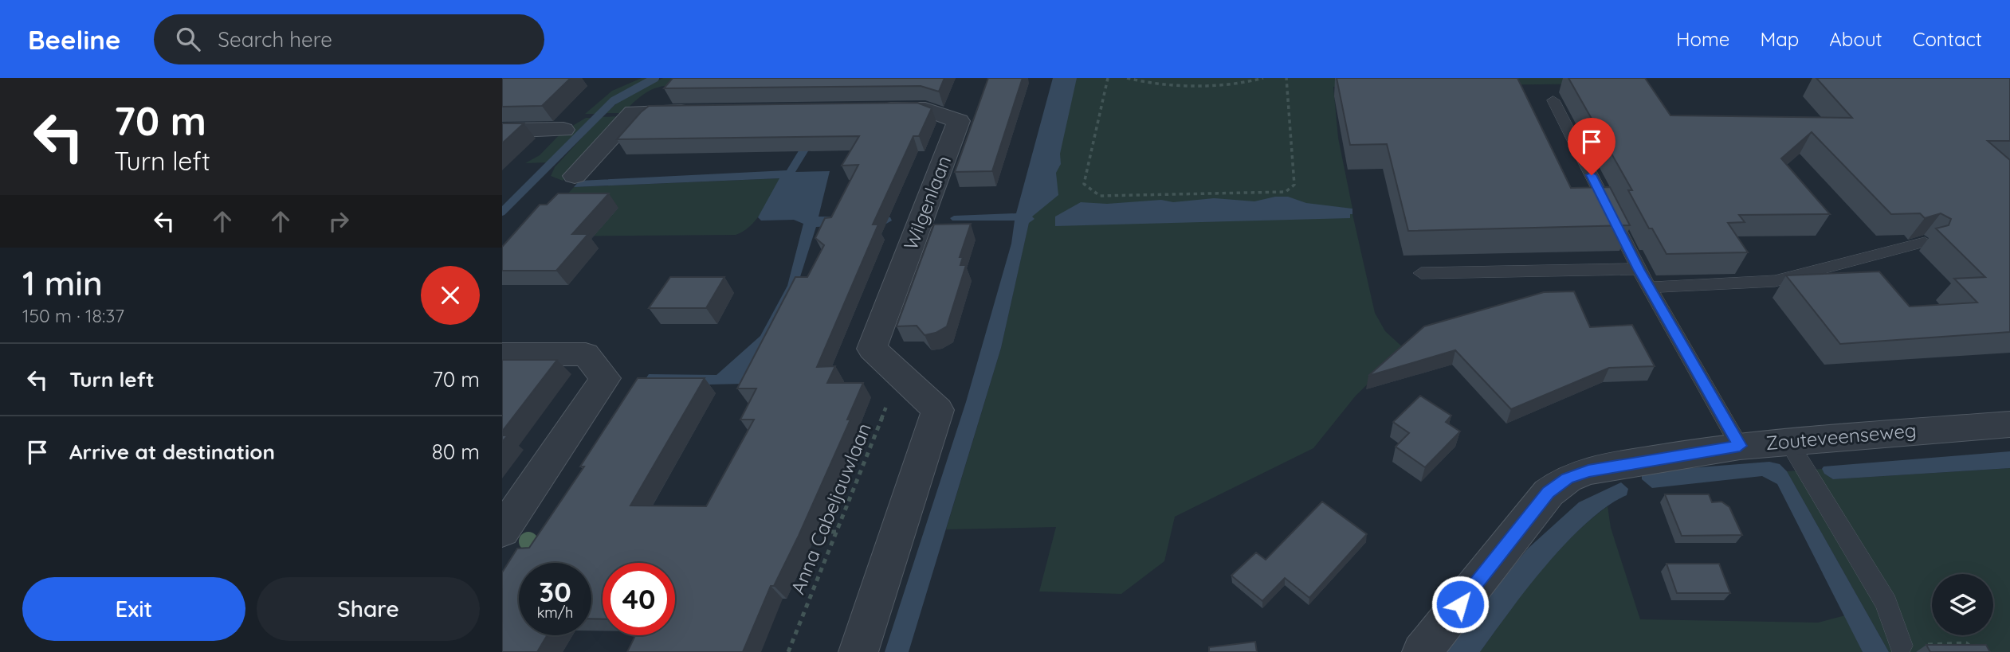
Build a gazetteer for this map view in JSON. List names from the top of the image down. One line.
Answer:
{"streets":{"street":["Wilgenlaan","Zouteveenseweg"],"path":["Anna Cabeljauwlaan"]},"crossings":[["Wilgenlaan","Anna Cabeljauwlaan"]],"page":{"header":"Beeline","search":"Search here","nav":["Home","Map","About","Contact"],"turn":["70 m","Turn left"],"heading":["1 min","150 m · 18:37"],"list":[{"name":"Turn left","value":"70 m"},{"name":"Arrive at destination","value":"80 m"}],"speed":"30 km/h","limit":"40","buttons":["Exit","Share"]}}
